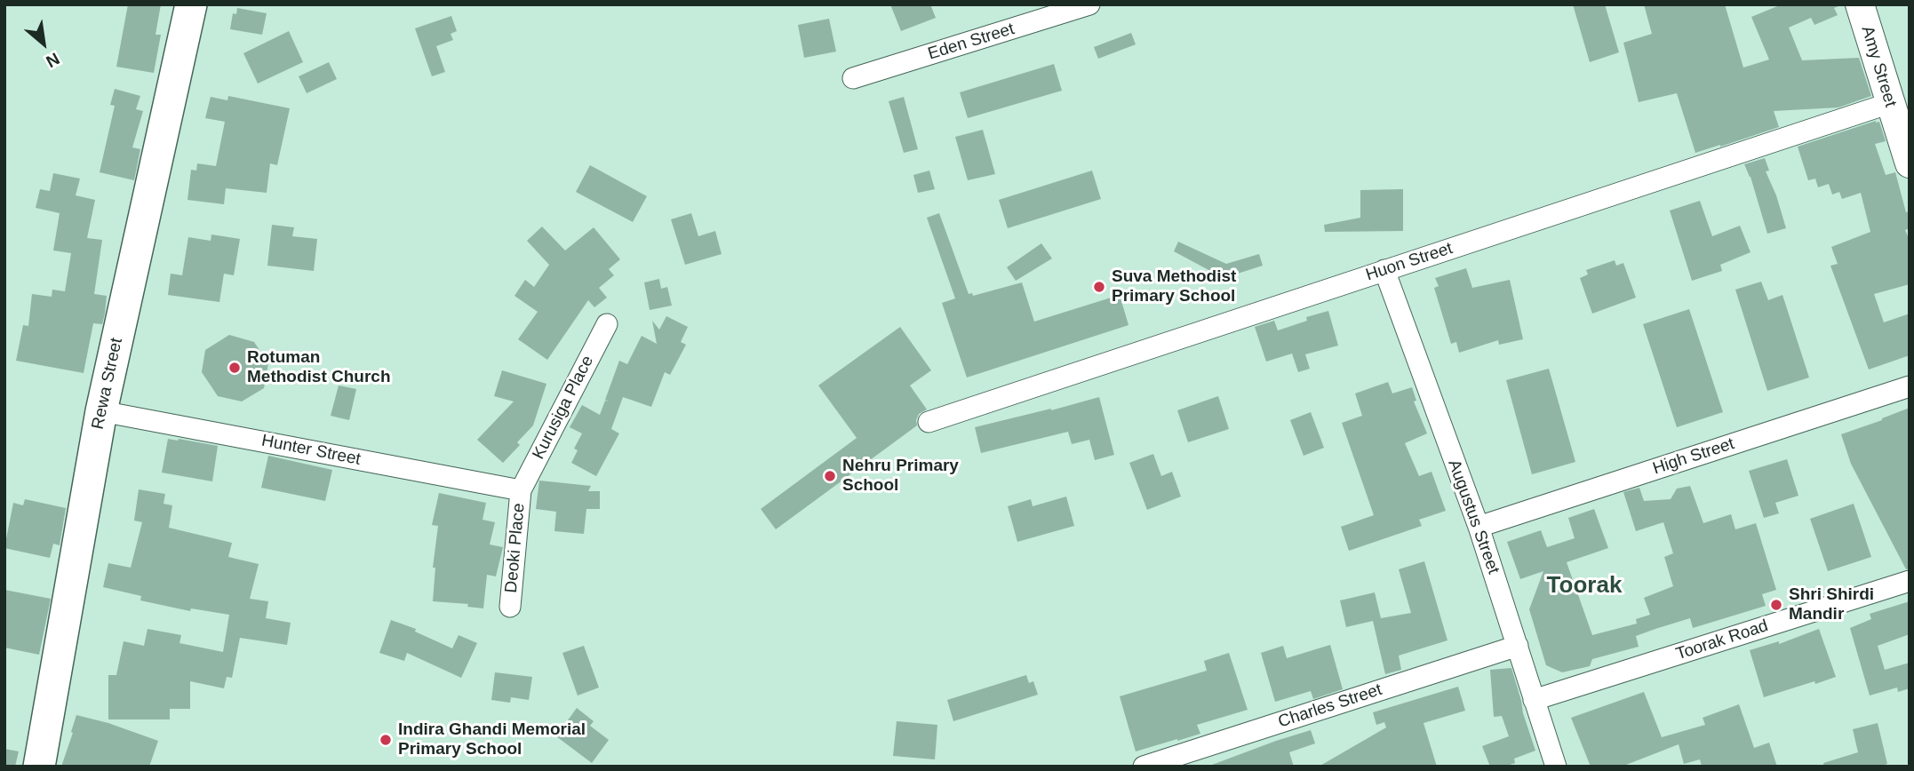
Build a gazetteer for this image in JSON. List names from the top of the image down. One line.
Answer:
{"streets":{"main road":["Amy Street","Rewa Street"],"street":["Eden Street","Huon Street","Kurusiga Place","Hunter Street","High Street","Augustus Street","Deoki Place","Toorak Road","Charles Street"]},"crossings":[["Amy Street","Huon Street"],["Huon Street","Augustus Street"],["Rewa Street","Hunter Street"],["Kurusiga Place","Hunter Street"],["Kurusiga Place","Deoki Place"],["Hunter Street","Deoki Place"],["High Street","Augustus Street"],["Augustus Street","Toorak Road"],["Augustus Street","Charles Street"]],"districts":["Toorak"],"places":["Suva Methodist Primary School","Rotuman Methodist Church","Nehru Primary School","Shri Shirdi Mandir","Indira Ghandi Memorial Primary School"],"north":"bottom right"}
